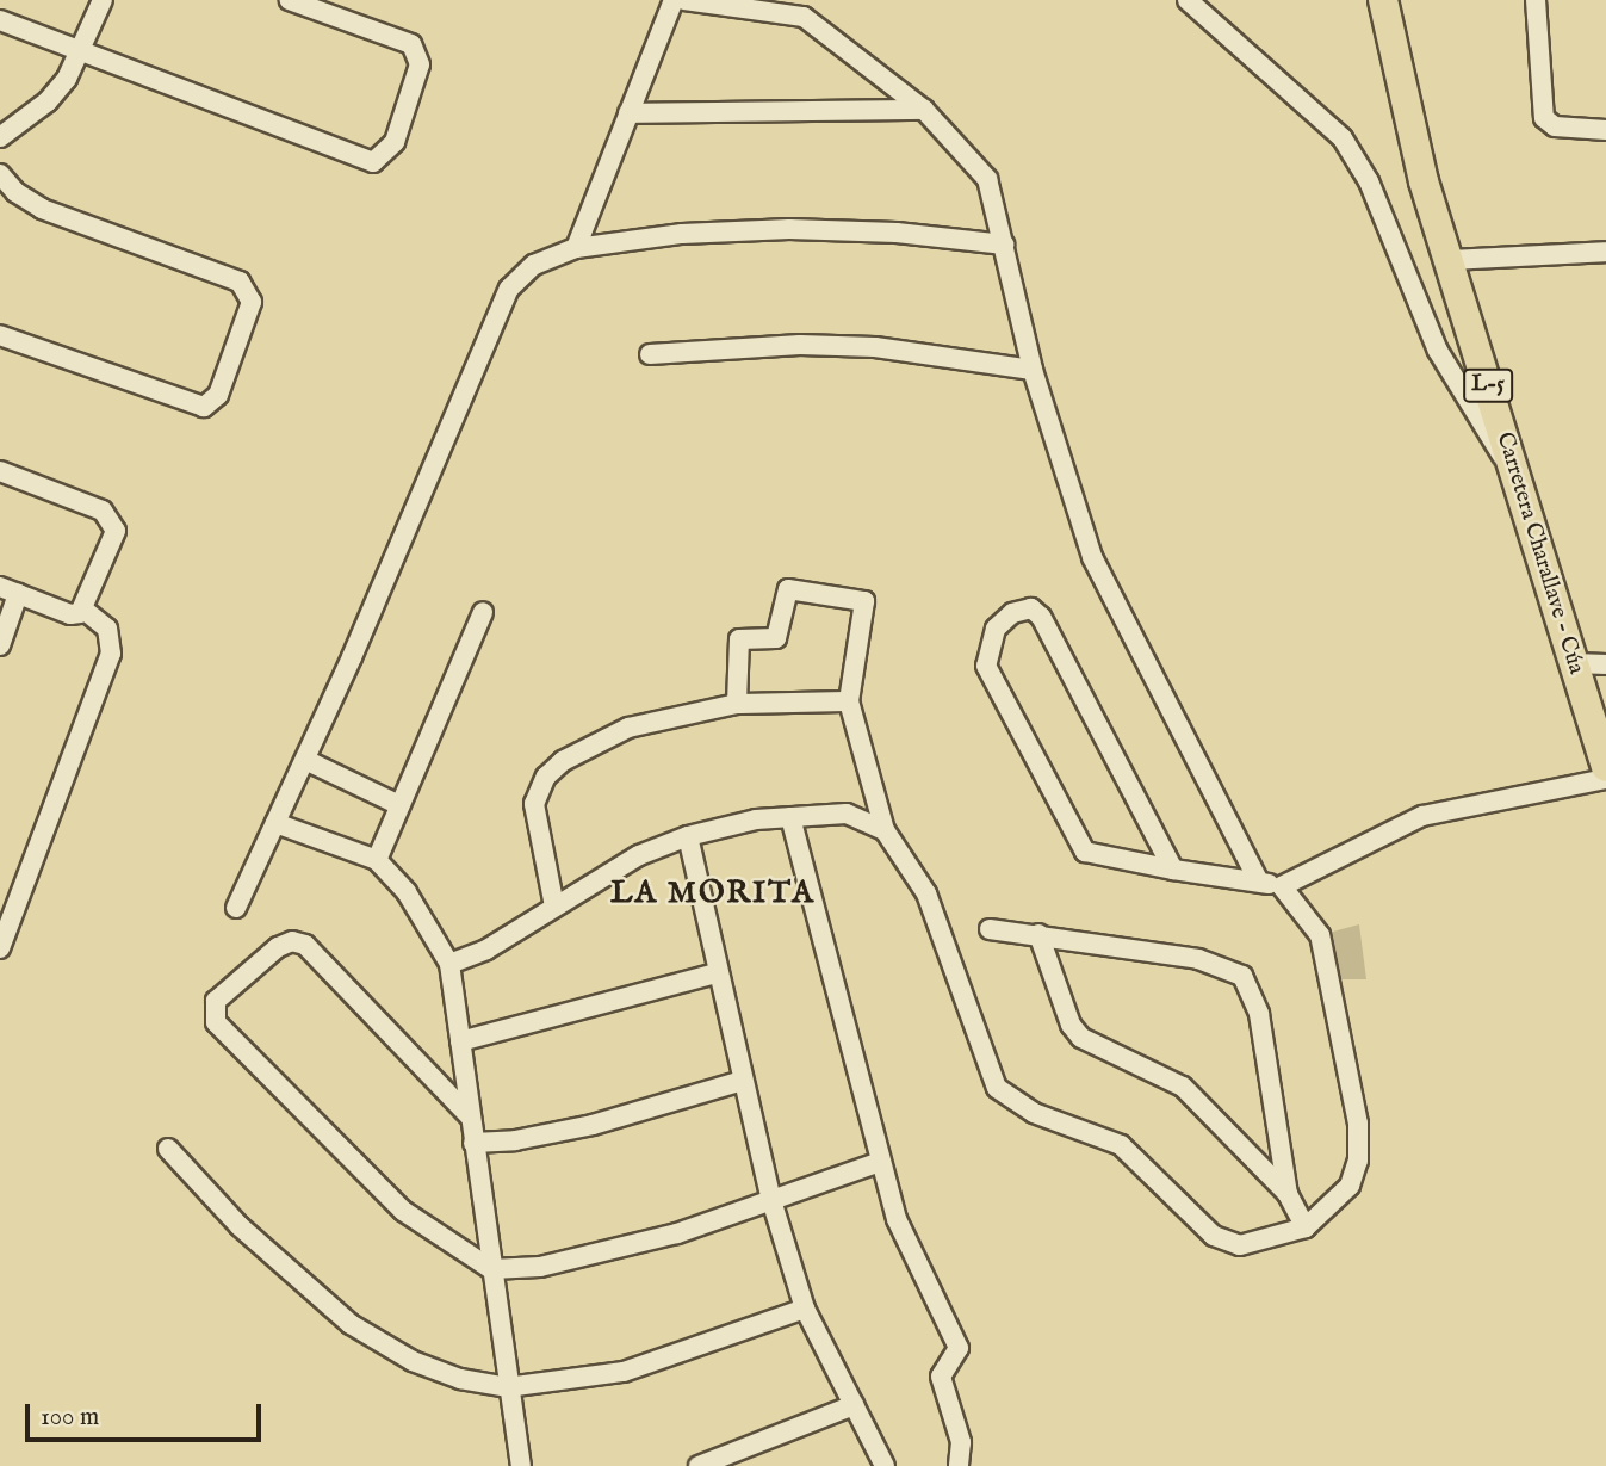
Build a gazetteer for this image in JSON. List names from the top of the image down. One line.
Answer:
{"streets":{"highway":["L-5","Carretera Charallave - Cúa"]},"districts":["LA MORITA"],"scale_bar":"100 m"}
